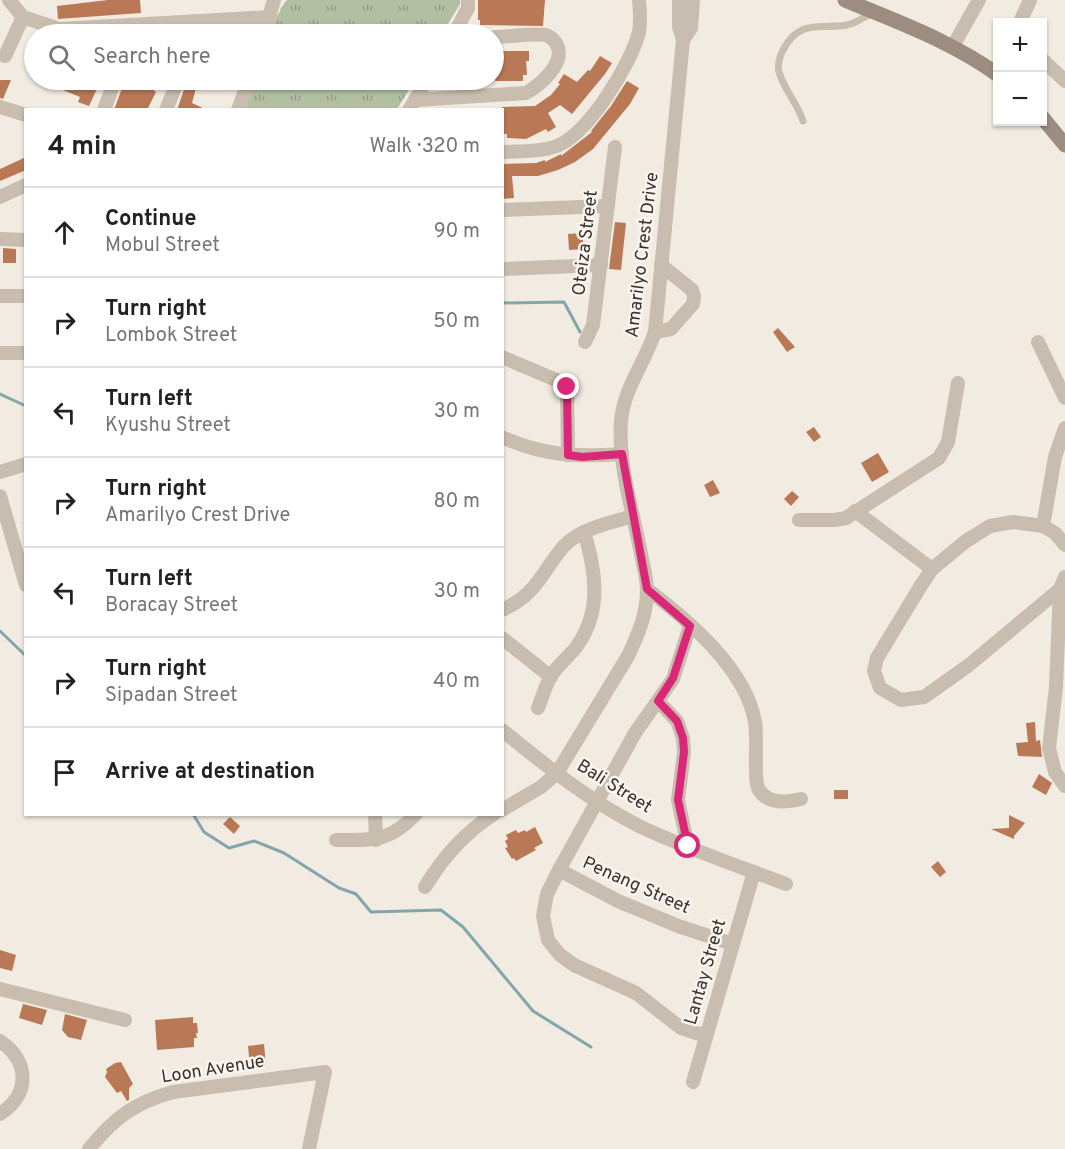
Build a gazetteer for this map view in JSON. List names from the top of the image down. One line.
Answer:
{"streets":{"street":["Oteiza Street","Amarilyo Crest Drive","Bali Street","Penang Street","Lantay Street","Loon Avenue"]},"crossings":[["Amarilyo Crest Drive","Bali Street"],["Bali Street","Lantay Street"],["Penang Street","Lantay Street"]],"page":{"map_buttons":["+","−"],"search":"Search here","heading":["4 min","Walk · 320 m"],"list":[["Continue","Mobul Street","90 m"],["Turn right","Lombok Street","50 m"],["Turn left","Kyushu Street","30 m"],["Turn right","Amarilyo Crest Drive","80 m"],["Turn left","Boracay Street","30 m"],["Turn right","Sipadan Street","40 m"],"Arrive at destination"]}}
